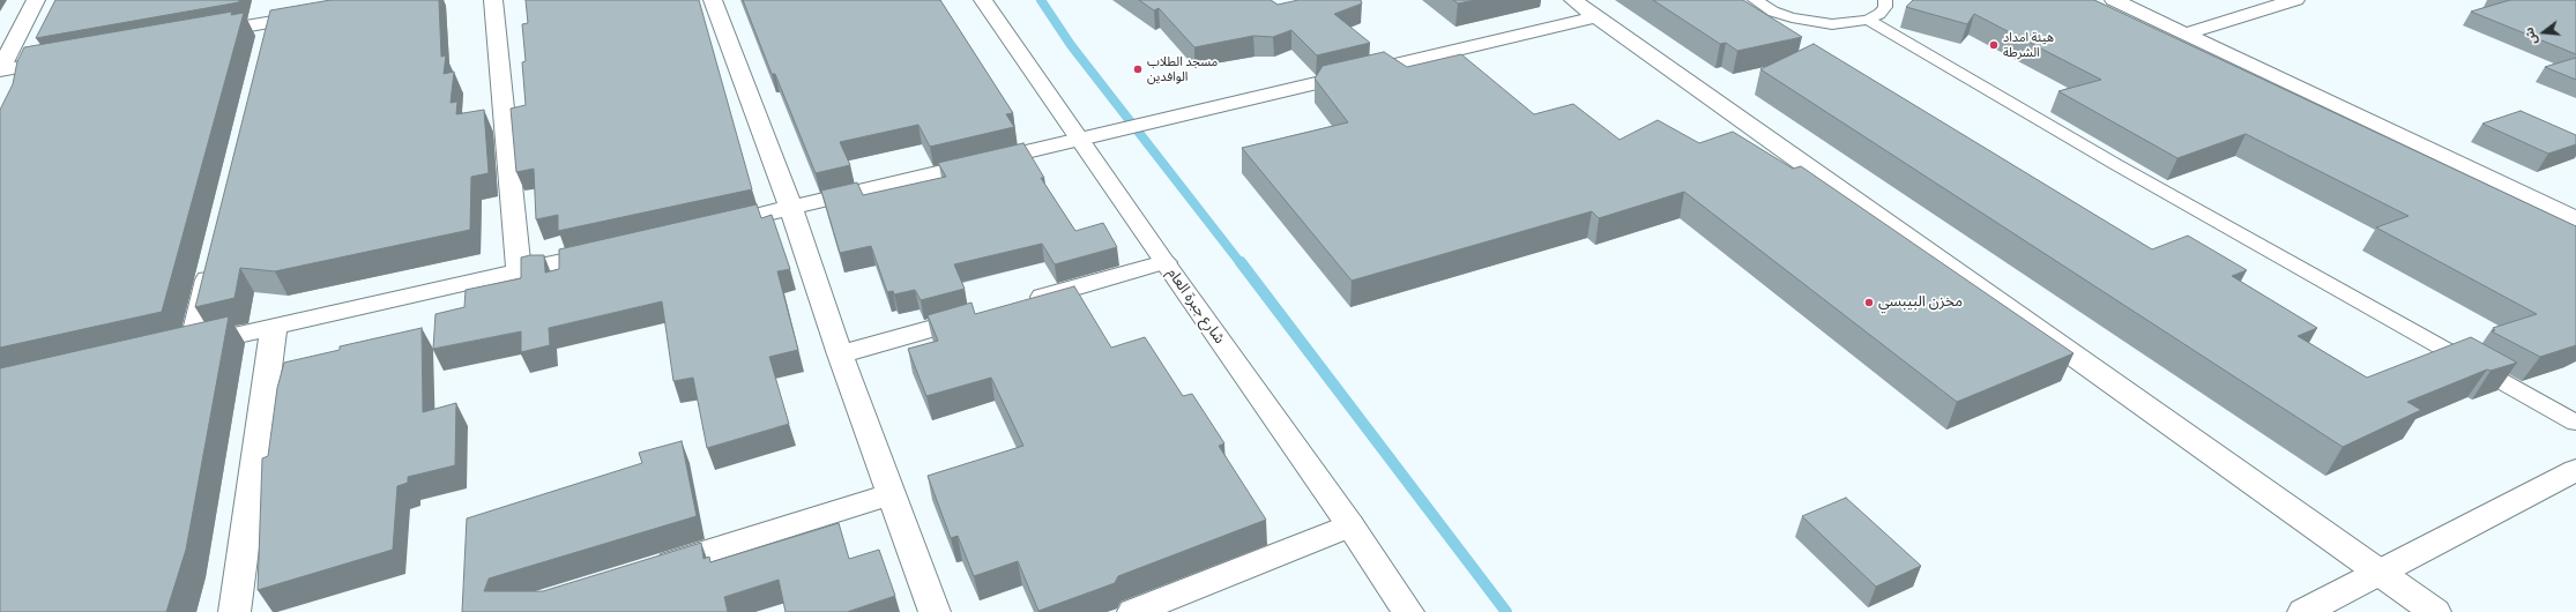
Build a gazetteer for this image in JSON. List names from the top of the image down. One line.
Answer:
{"streets":{"street":["شارع جبرة العام"]},"places":["هيئة امداد الشرطة","مسجد الطلاب الوافدين","مخزن البيبسي"],"north":"left"}
